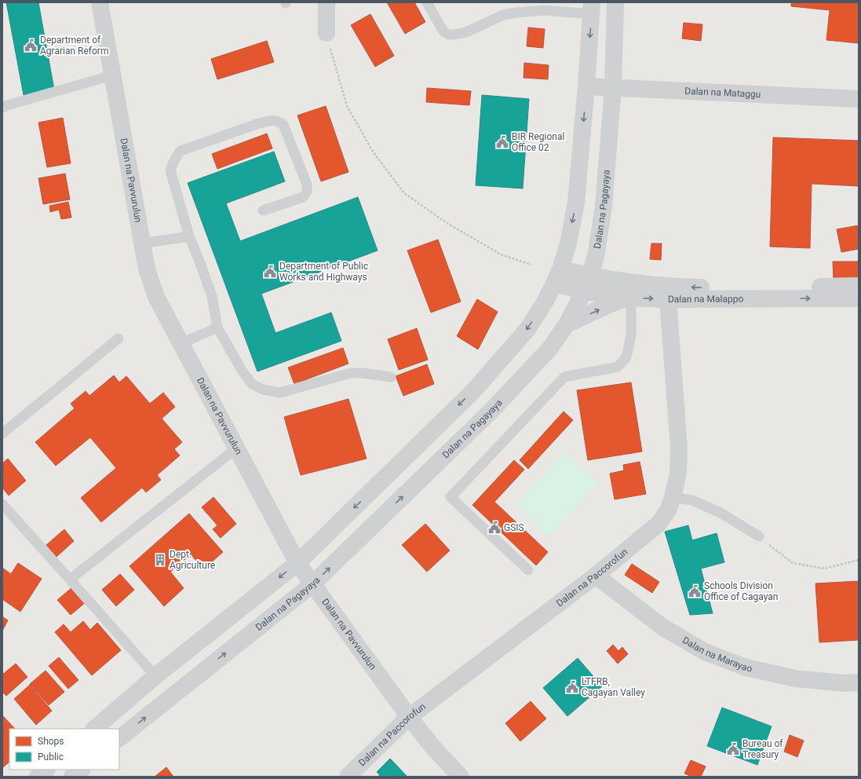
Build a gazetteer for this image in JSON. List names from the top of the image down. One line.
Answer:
{"streets":{"street":["Dalan na Mataggu","Dalan na Pavvurulun","Dalan na Pagayaya","Dalan na Malappo","Dalan na Paccorofun","Dalan na Marayao"]},"crossings":[["Dalan na Mataggu","Dalan na Pagayaya"],["Dalan na Pavvurulun","Dalan na Pagayaya"],["Dalan na Pavvurulun","Dalan na Paccorofun"],["Dalan na Pagayaya","Dalan na Malappo"],["Dalan na Malappo","Dalan na Paccorofun"],["Dalan na Paccorofun","Dalan na Marayao"]],"places":{"public building":["Department of Agrarian Reform","BIR Regional Office 02","Department of Public Works and Highways","GSIS","Schools Division Office of Cagayan","LTFRB, Cagayan Valley","Bureau of Treasury"],"building":["Dept. Agriculture"]},"legend":["Shops","Public"]}
